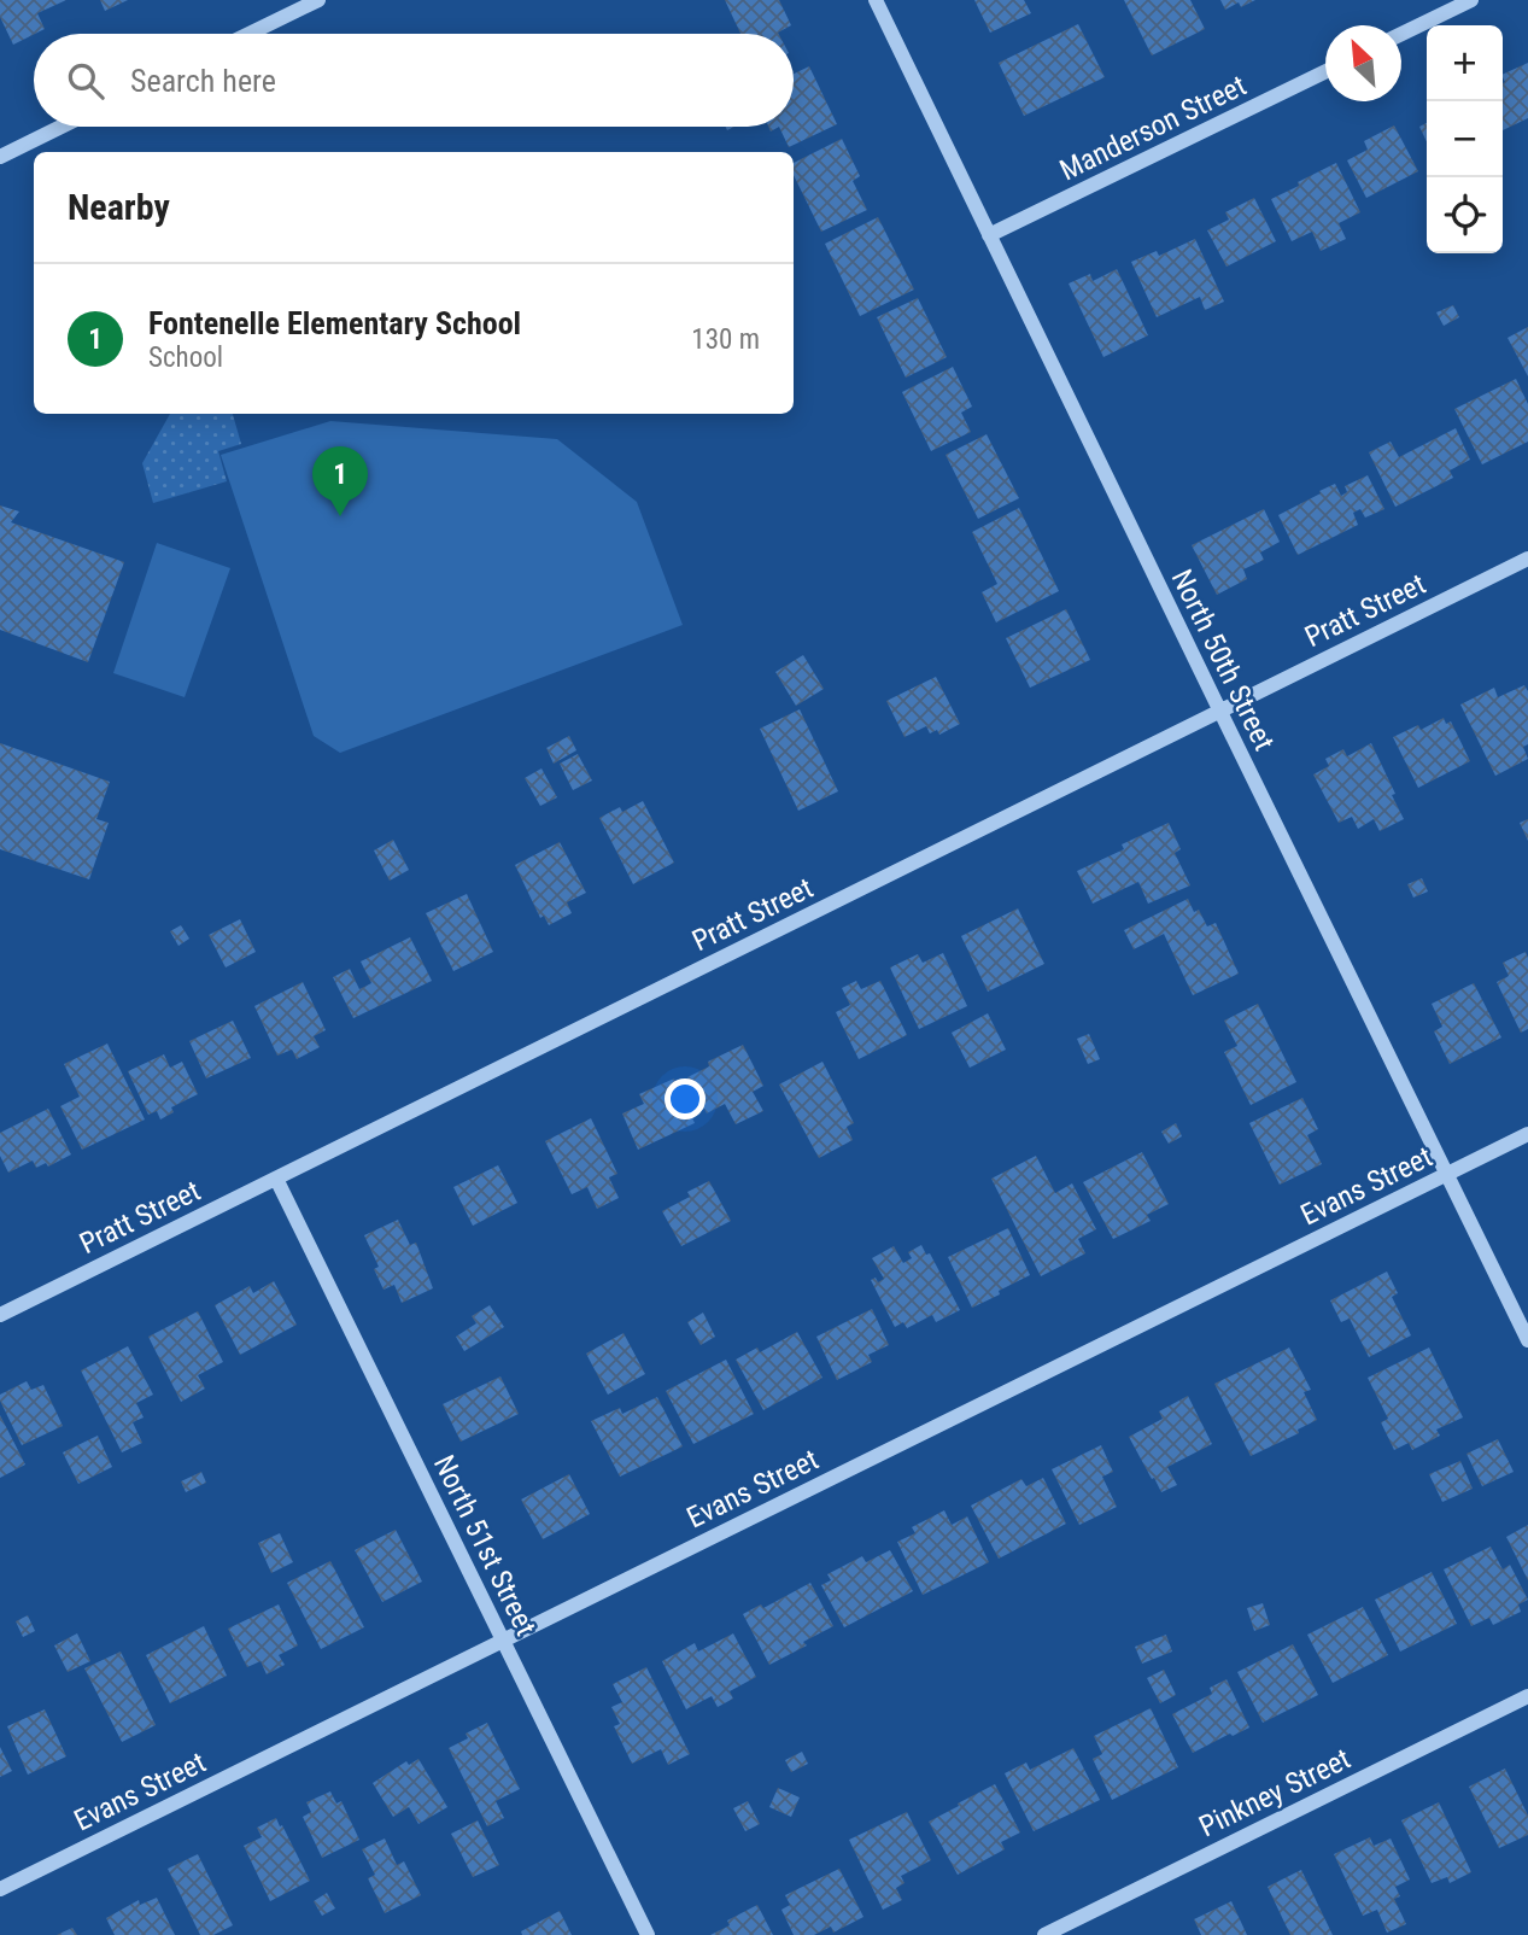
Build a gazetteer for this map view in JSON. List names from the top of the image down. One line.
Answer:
{"streets":{"street":["Manderson Street","Pratt Street","North 50th Street","Evans Street","North 51st Street","Pinkney Street"]},"crossings":[["Manderson Street","North 50th Street"],["Pratt Street","North 50th Street"],["Pratt Street","North 51st Street"],["North 50th Street","Evans Street"],["Evans Street","North 51st Street"]],"north":"top left","page":{"map_buttons":["+","−"],"search":"Search here","heading":"Nearby","list":[{"mark":"1","name":"Fontenelle Elementary School","note":"School","value":"130 m"}],"pins":"1"}}
